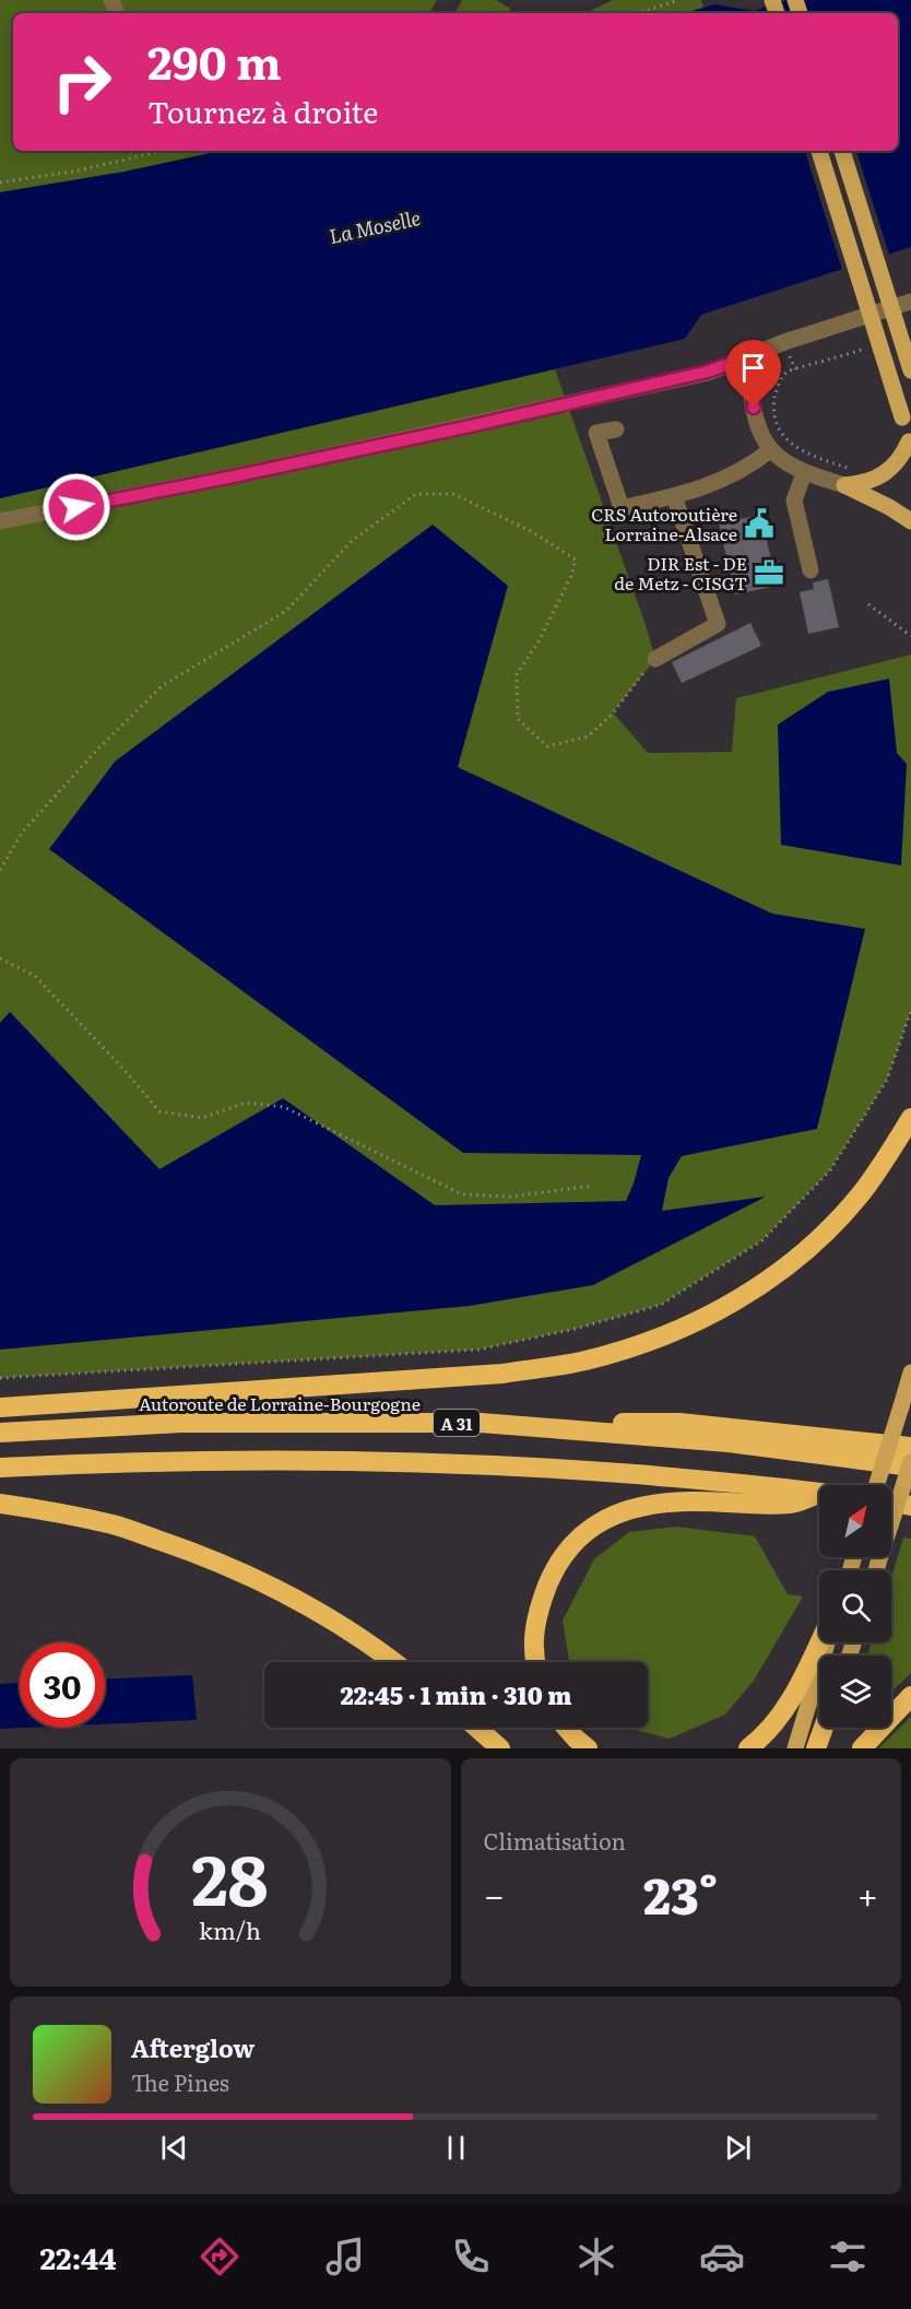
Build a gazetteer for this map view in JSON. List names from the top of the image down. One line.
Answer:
{"streets":{"highway":["Autoroute de Lorraine-Bourgogne","A 31"]},"water":["La Moselle"],"places":{"public building":["CRS Autoroutière Lorraine-Alsace"],"office":["DIR Est - DE de Metz - CISGT"]},"north":"top right","page":{"turn":["290 m","Tournez à droite"],"limit":"30","trip":"22:45 · 1 min · 310 m","tile":"Climatisation","heat":["−","23°","+"],"song":["Afterglow","The Pines"],"tabs":"22:44","gauge":["28","km/h"]}}
